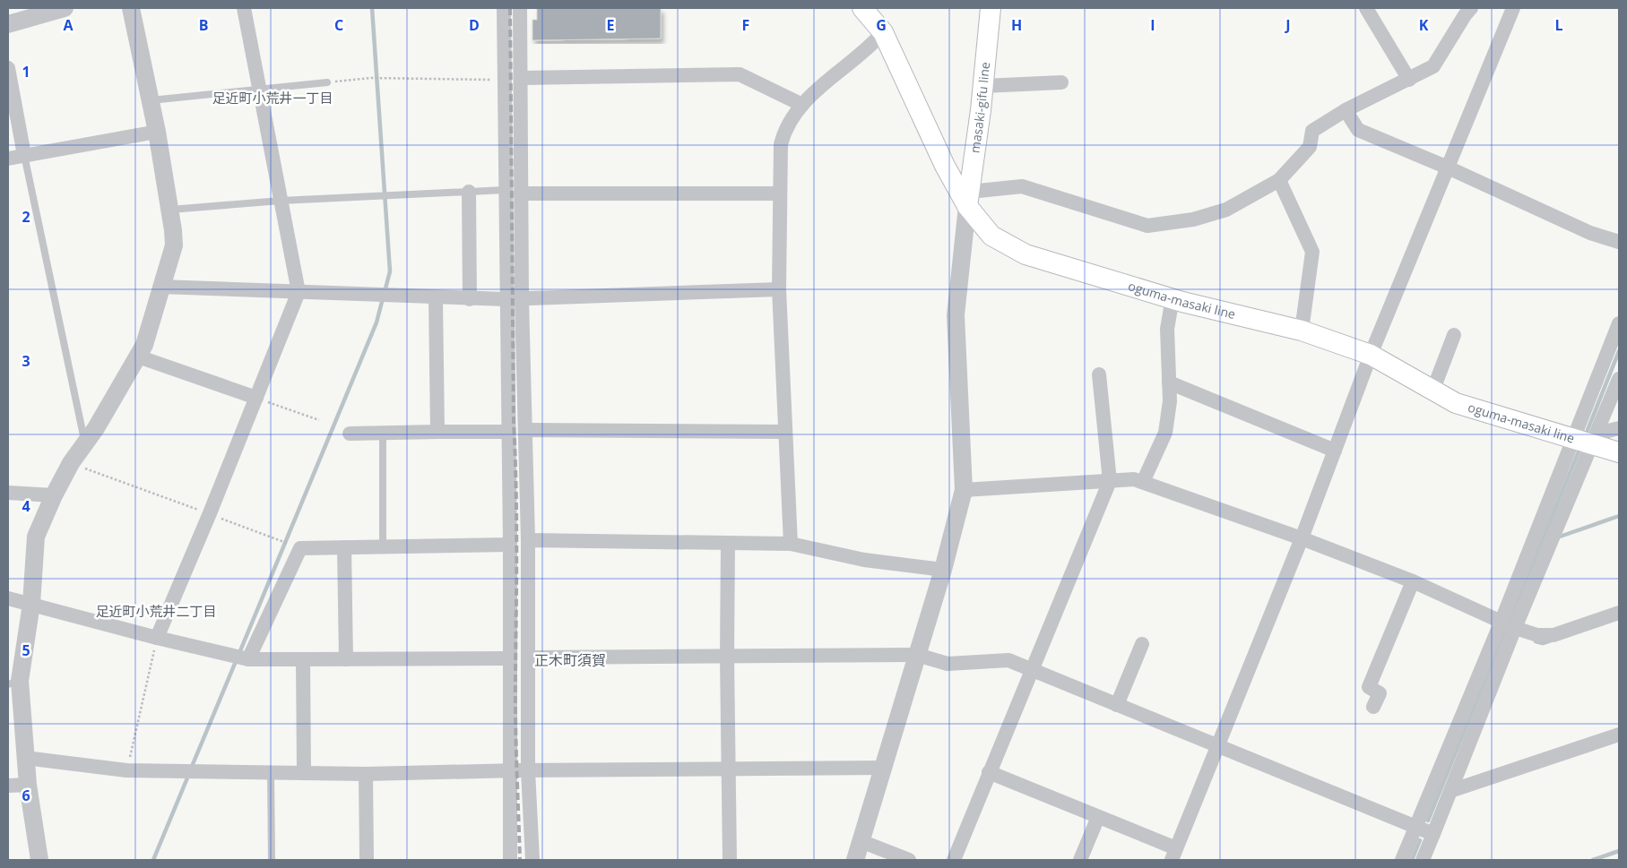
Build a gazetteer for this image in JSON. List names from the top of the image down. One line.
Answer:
{"streets":{"main road":["masaki-gifu line","oguma-masaki line"]},"crossings":[["masaki-gifu line","oguma-masaki line"]],"districts":["足近町小荒井一丁目","足近町小荒井二丁目","正木町須賀"],"grid":{"columns":["A","B","C","D","E","F","G","H","I","J","K","L"],"rows":["1","2","3","4","5","6"]}}
